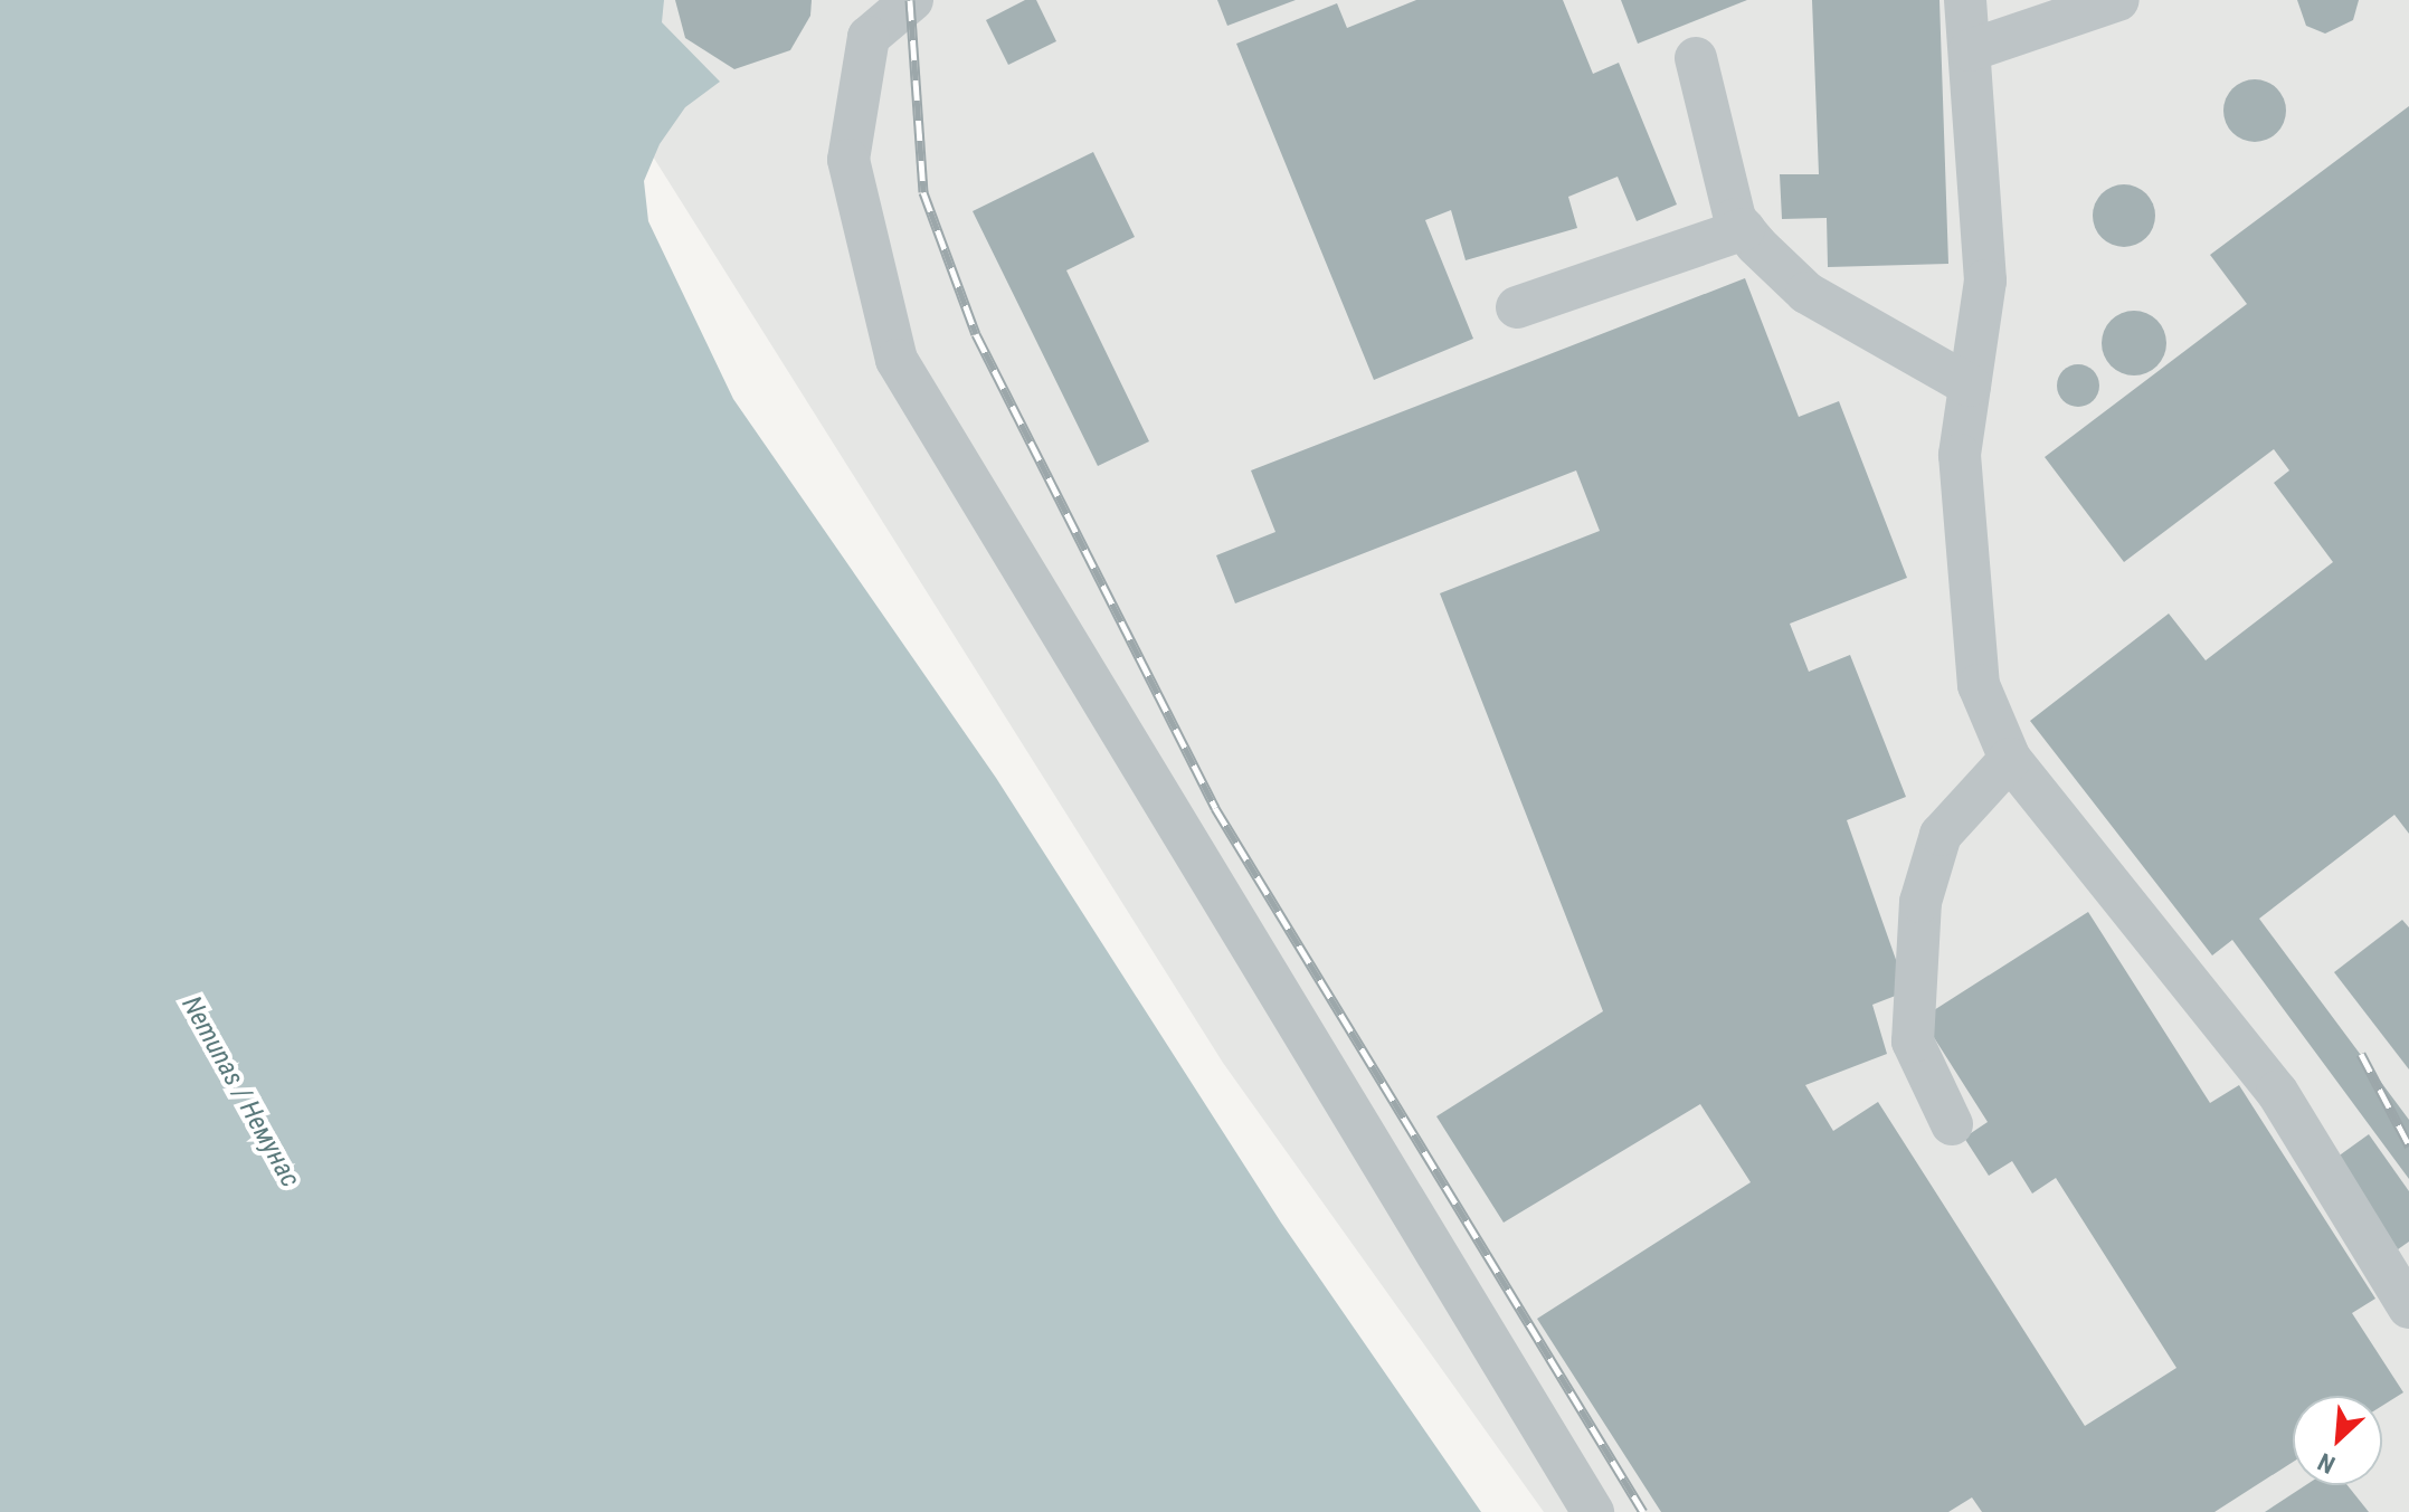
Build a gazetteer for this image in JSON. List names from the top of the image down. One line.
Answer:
{"water":["Nemunas / Немунас"],"north":"bottom left"}
